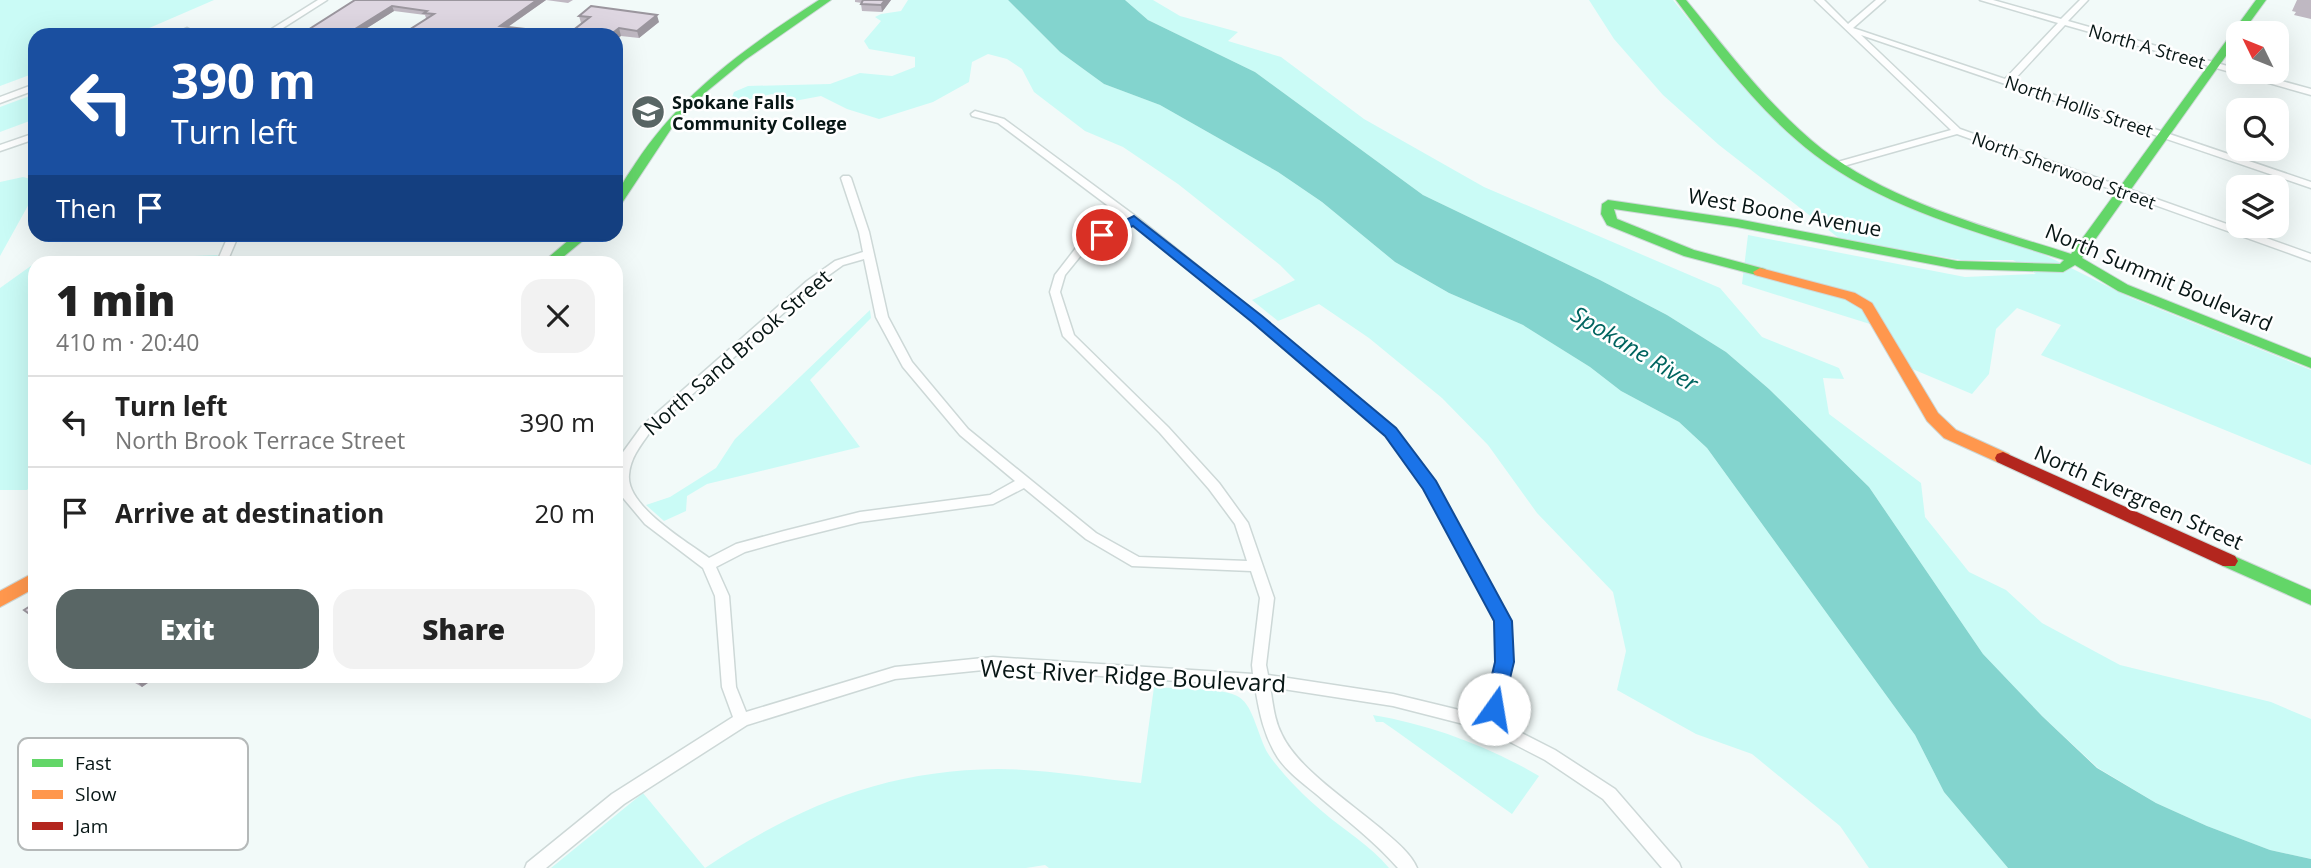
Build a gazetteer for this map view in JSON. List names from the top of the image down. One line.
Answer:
{"streets":{"street":["North A Street","North Hollis Street","North Sherwood Street","West Boone Avenue","North Summit Boulevard","North Sand Brook Street","North Evergreen Street","West River Ridge Boulevard"]},"crossings":[["North Hollis Street","North Sherwood Street"],["West Boone Avenue","North Summit Boulevard"],["West Boone Avenue","North Evergreen Street"]],"water":["Spokane River"],"places":{"school or university":["Spokane Falls Community College"]},"legend":["Fast","Slow","Jam"],"north":"top left","page":{"turn":["390 m","Turn left"],"then":"Then","heading":["1 min","410 m · 20:40"],"list":[{"name":"Turn left","note":"North Brook Terrace Street","value":"390 m"},{"name":"Arrive at destination","value":"20 m"}],"buttons":["Exit","Share"]}}
